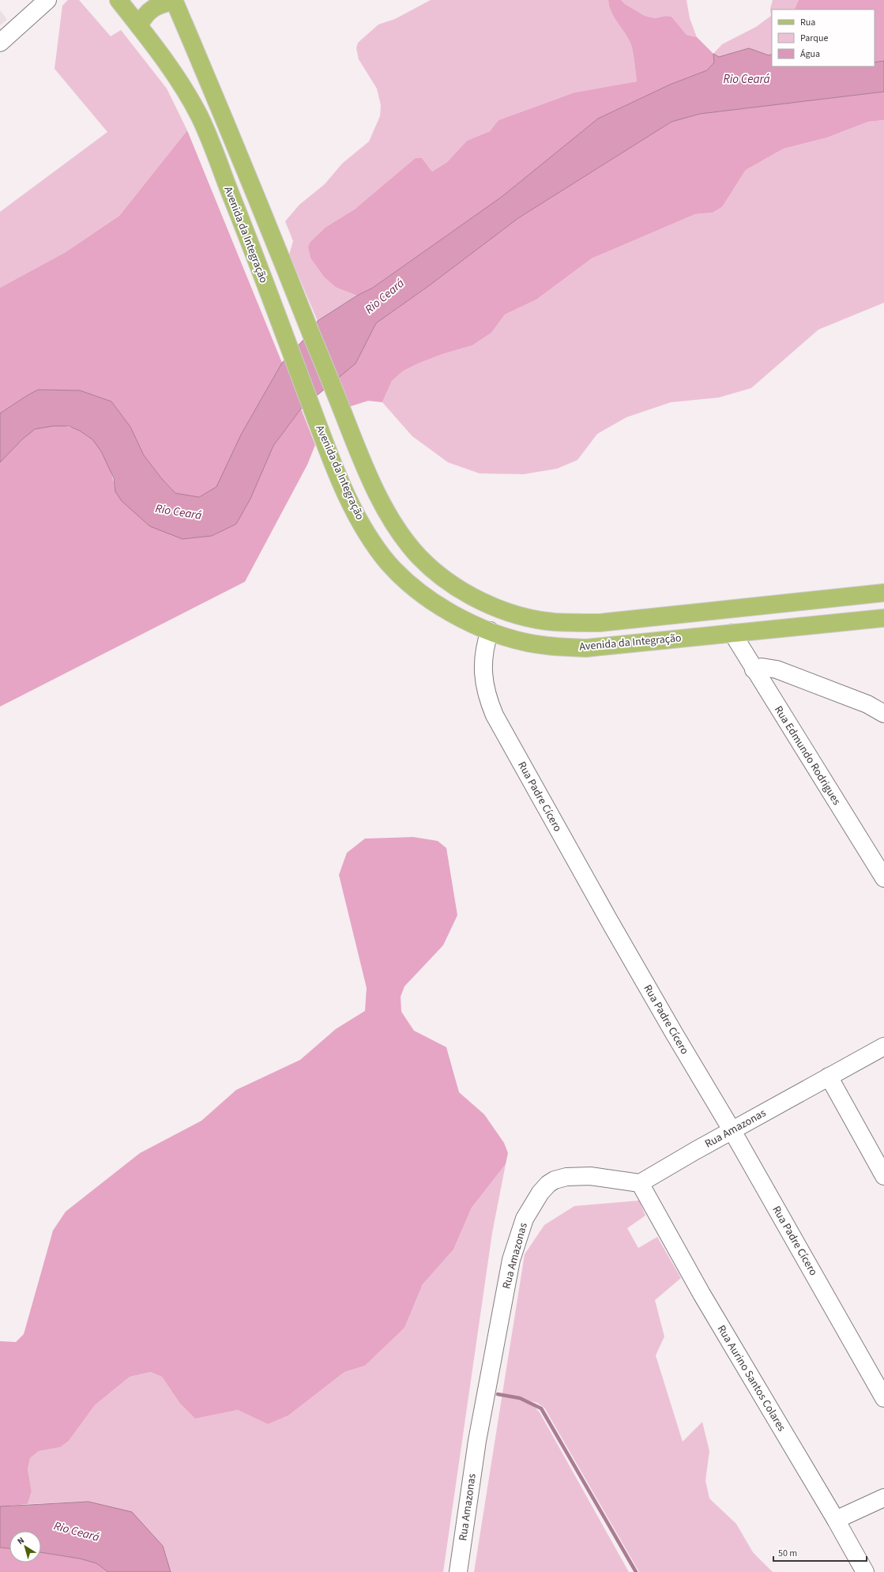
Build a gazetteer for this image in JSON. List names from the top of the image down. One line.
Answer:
{"streets":{"main road":["Avenida da Integração"],"street":["Rua Edmundo Rodrigues","Rua Padre Cícero","Rua Amazonas","Rua Aurino Santos Colares"]},"crossings":[["Avenida da Integração","Rua Edmundo Rodrigues"],["Avenida da Integração","Rua Padre Cícero"],["Rua Padre Cícero","Rua Amazonas"],["Rua Amazonas","Rua Aurino Santos Colares"]],"water":["Rio Ceará"],"legend":["Rua","Parque","Água"],"scale_bar":"50 m","north":"top left"}
